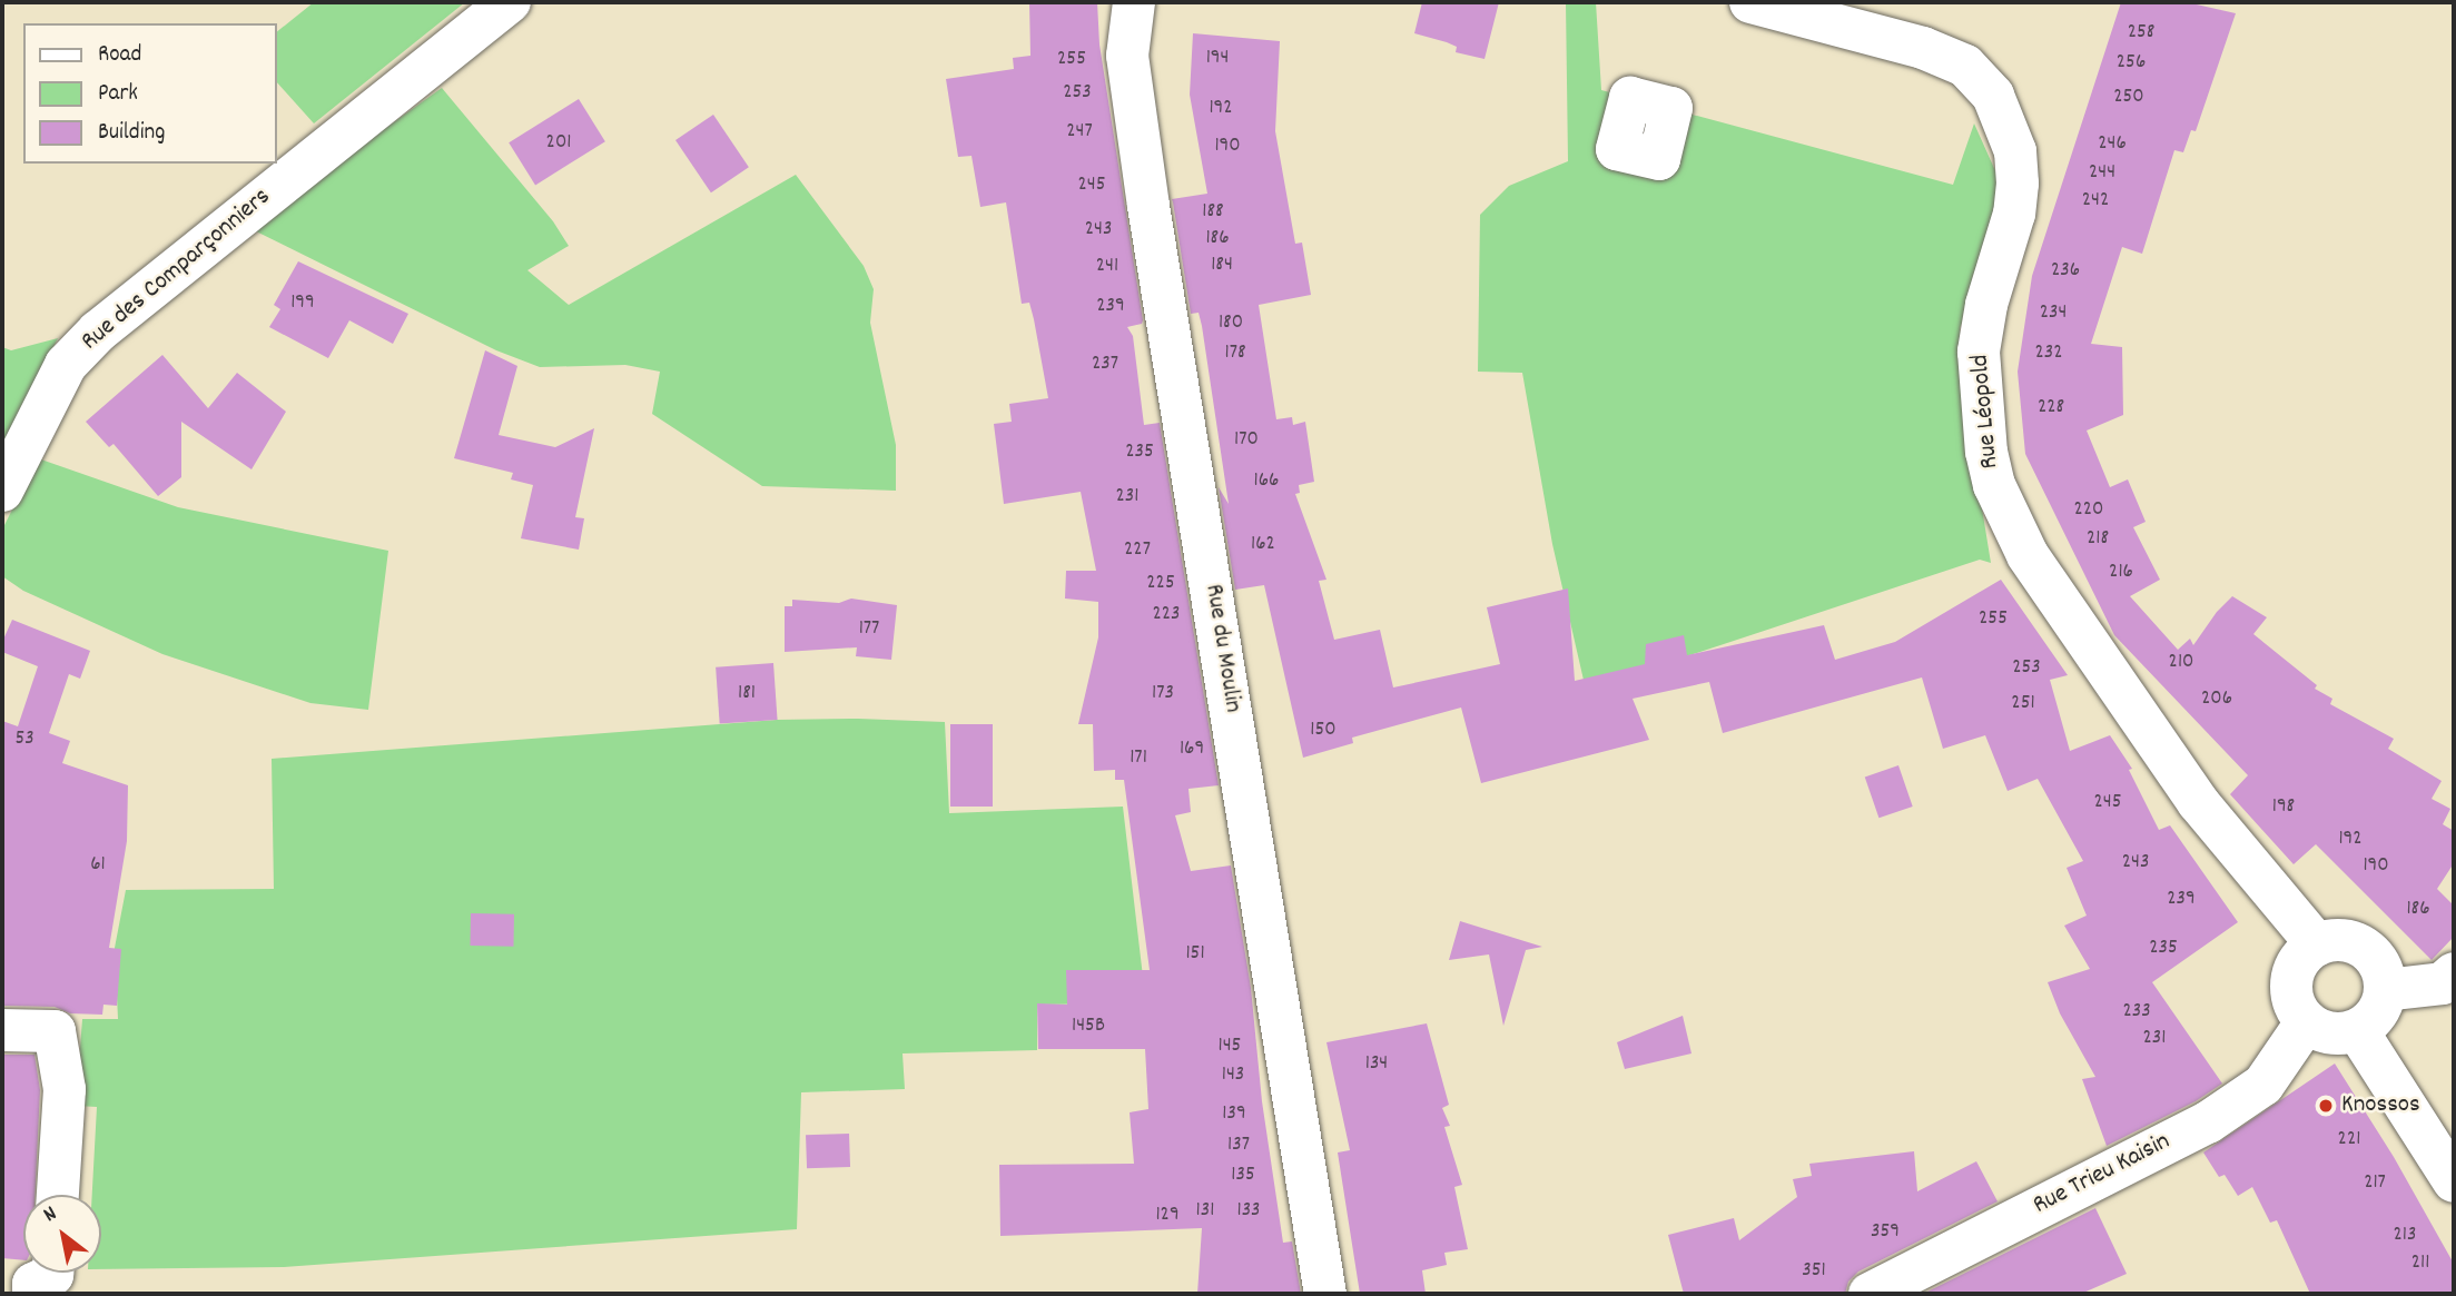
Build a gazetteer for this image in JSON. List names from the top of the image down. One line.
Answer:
{"streets":{"street":["Rue des Comparçonniers","Rue Léopold","Rue du Moulin","Rue Trieu Kaisin"]},"crossings":[["Rue Léopold","Rue Trieu Kaisin"]],"places":["Knossos"],"house_numbers":["258","194","255","256","253","250","192","247","201","246","190","244","245","242","188","243","186","184","241","236","199","239","234","180","178","232","237","228","170","235","166","231","220","218","162","227","216","225","223","255","177","210","253","181","173","206","251","150","53","169","171","245","198","192","243","61","190","239","186","235","151","233","145B","231","145","134","143","139","221","137","135","217","131","133","129","359","213","211","351"],"legend":["Road","Park","Building"],"north":"top left"}
